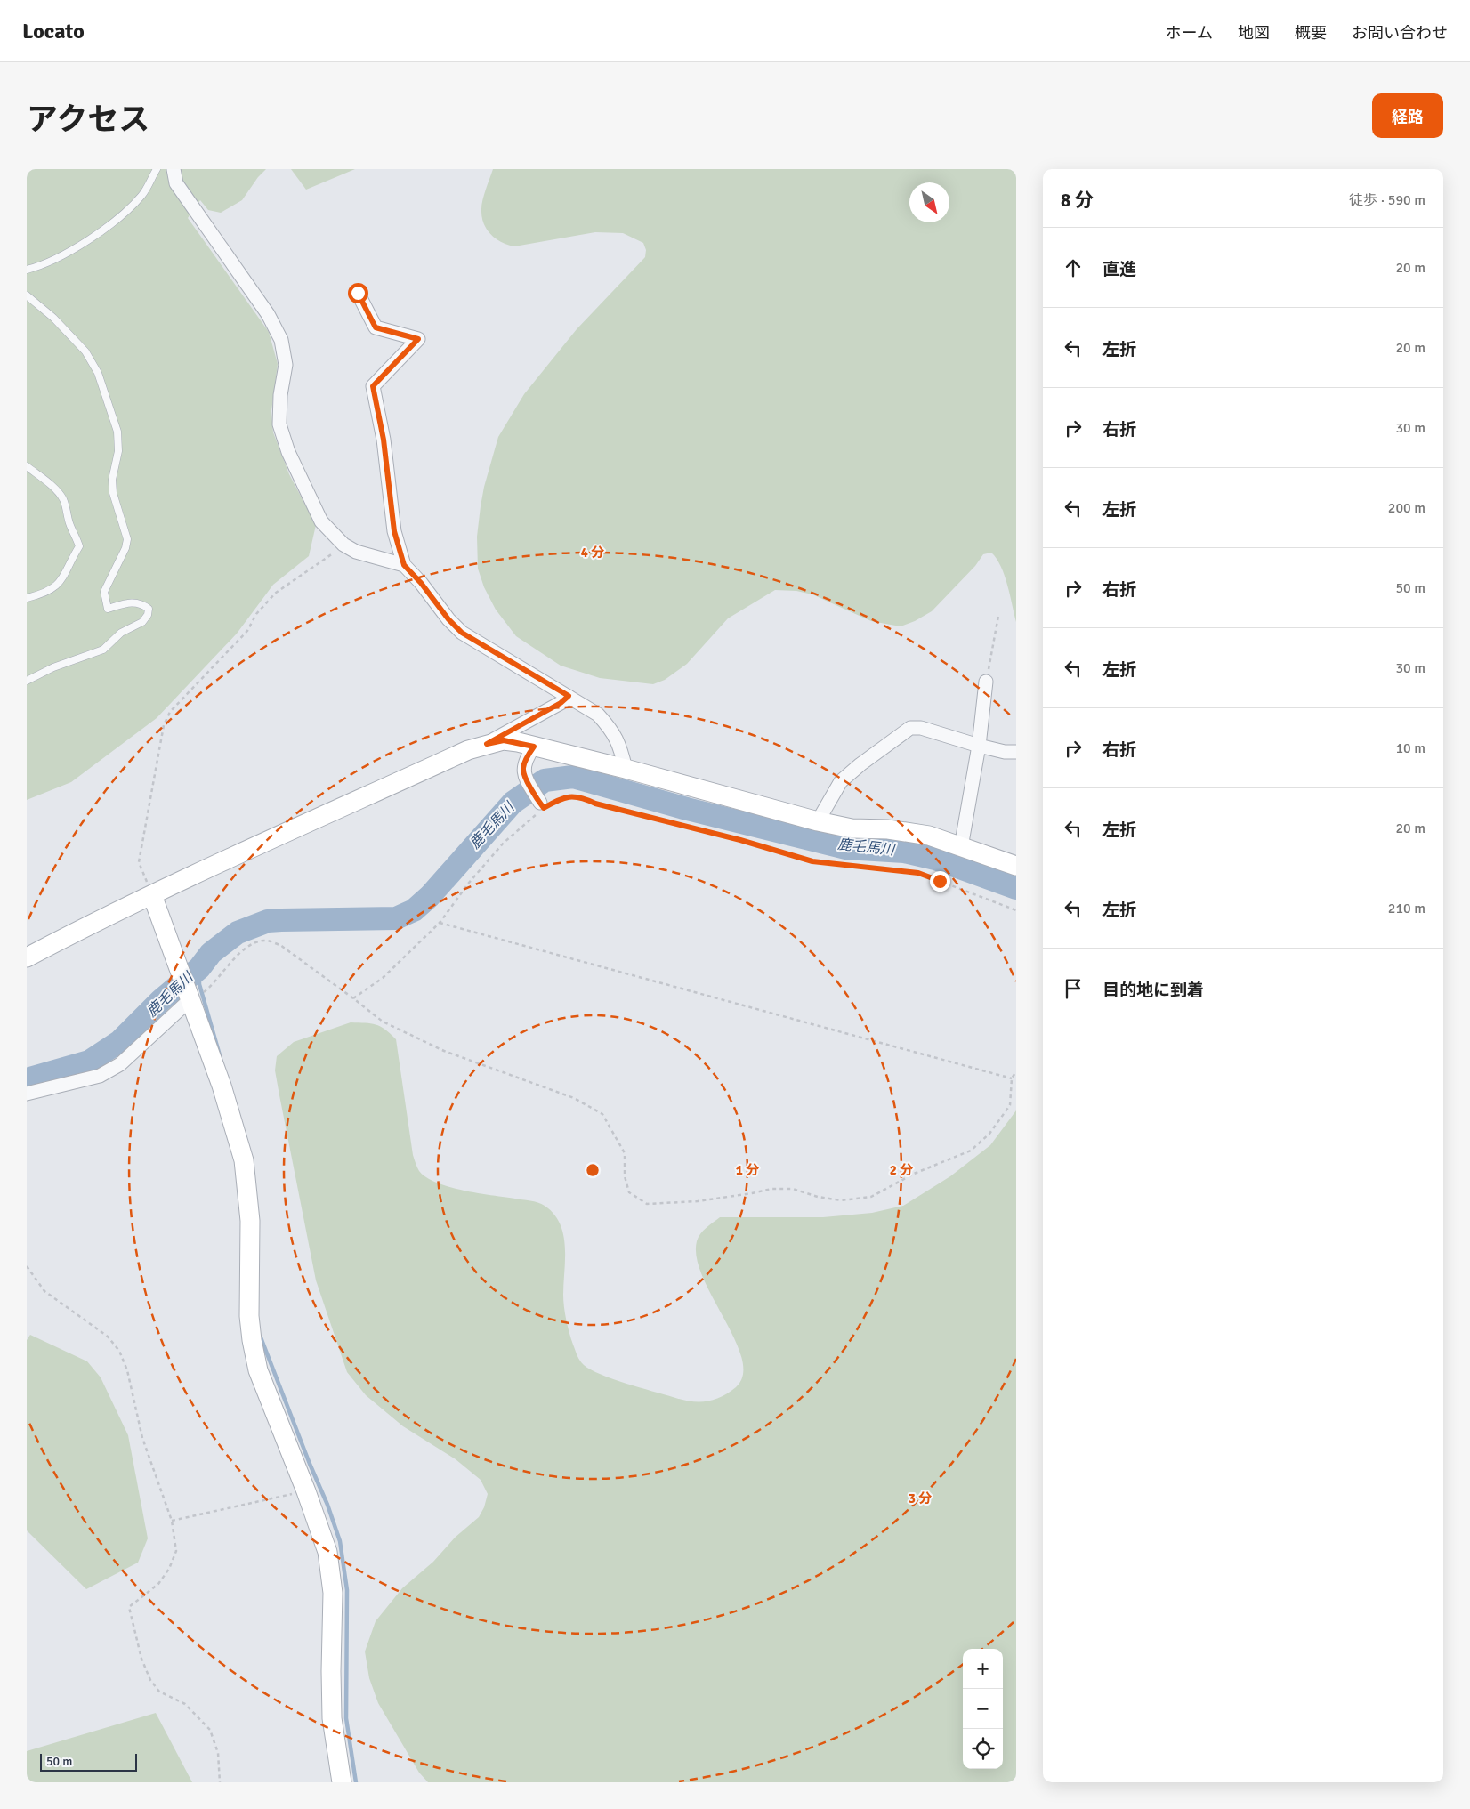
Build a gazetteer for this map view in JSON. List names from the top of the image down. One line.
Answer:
{"water":["鹿毛馬川"],"scale_bar":"50 m","north":"bottom right","page":{"header":"Locato","nav":["ホーム","地図","概要","お問い合わせ"],"title":"アクセス","buttons":"経路","heading":["8 分","徒歩 · 590 m"],"list":[["直進","20 m"],["左折","20 m"],["右折","30 m"],["左折","200 m"],["右折","50 m"],["左折","30 m"],["右折","10 m"],["左折","20 m"],["左折","210 m"],"目的地に到着"],"map_buttons":["+","−"],"scale":"50 m"},"rings":["4 分","1 分","2 分","3 分"]}
